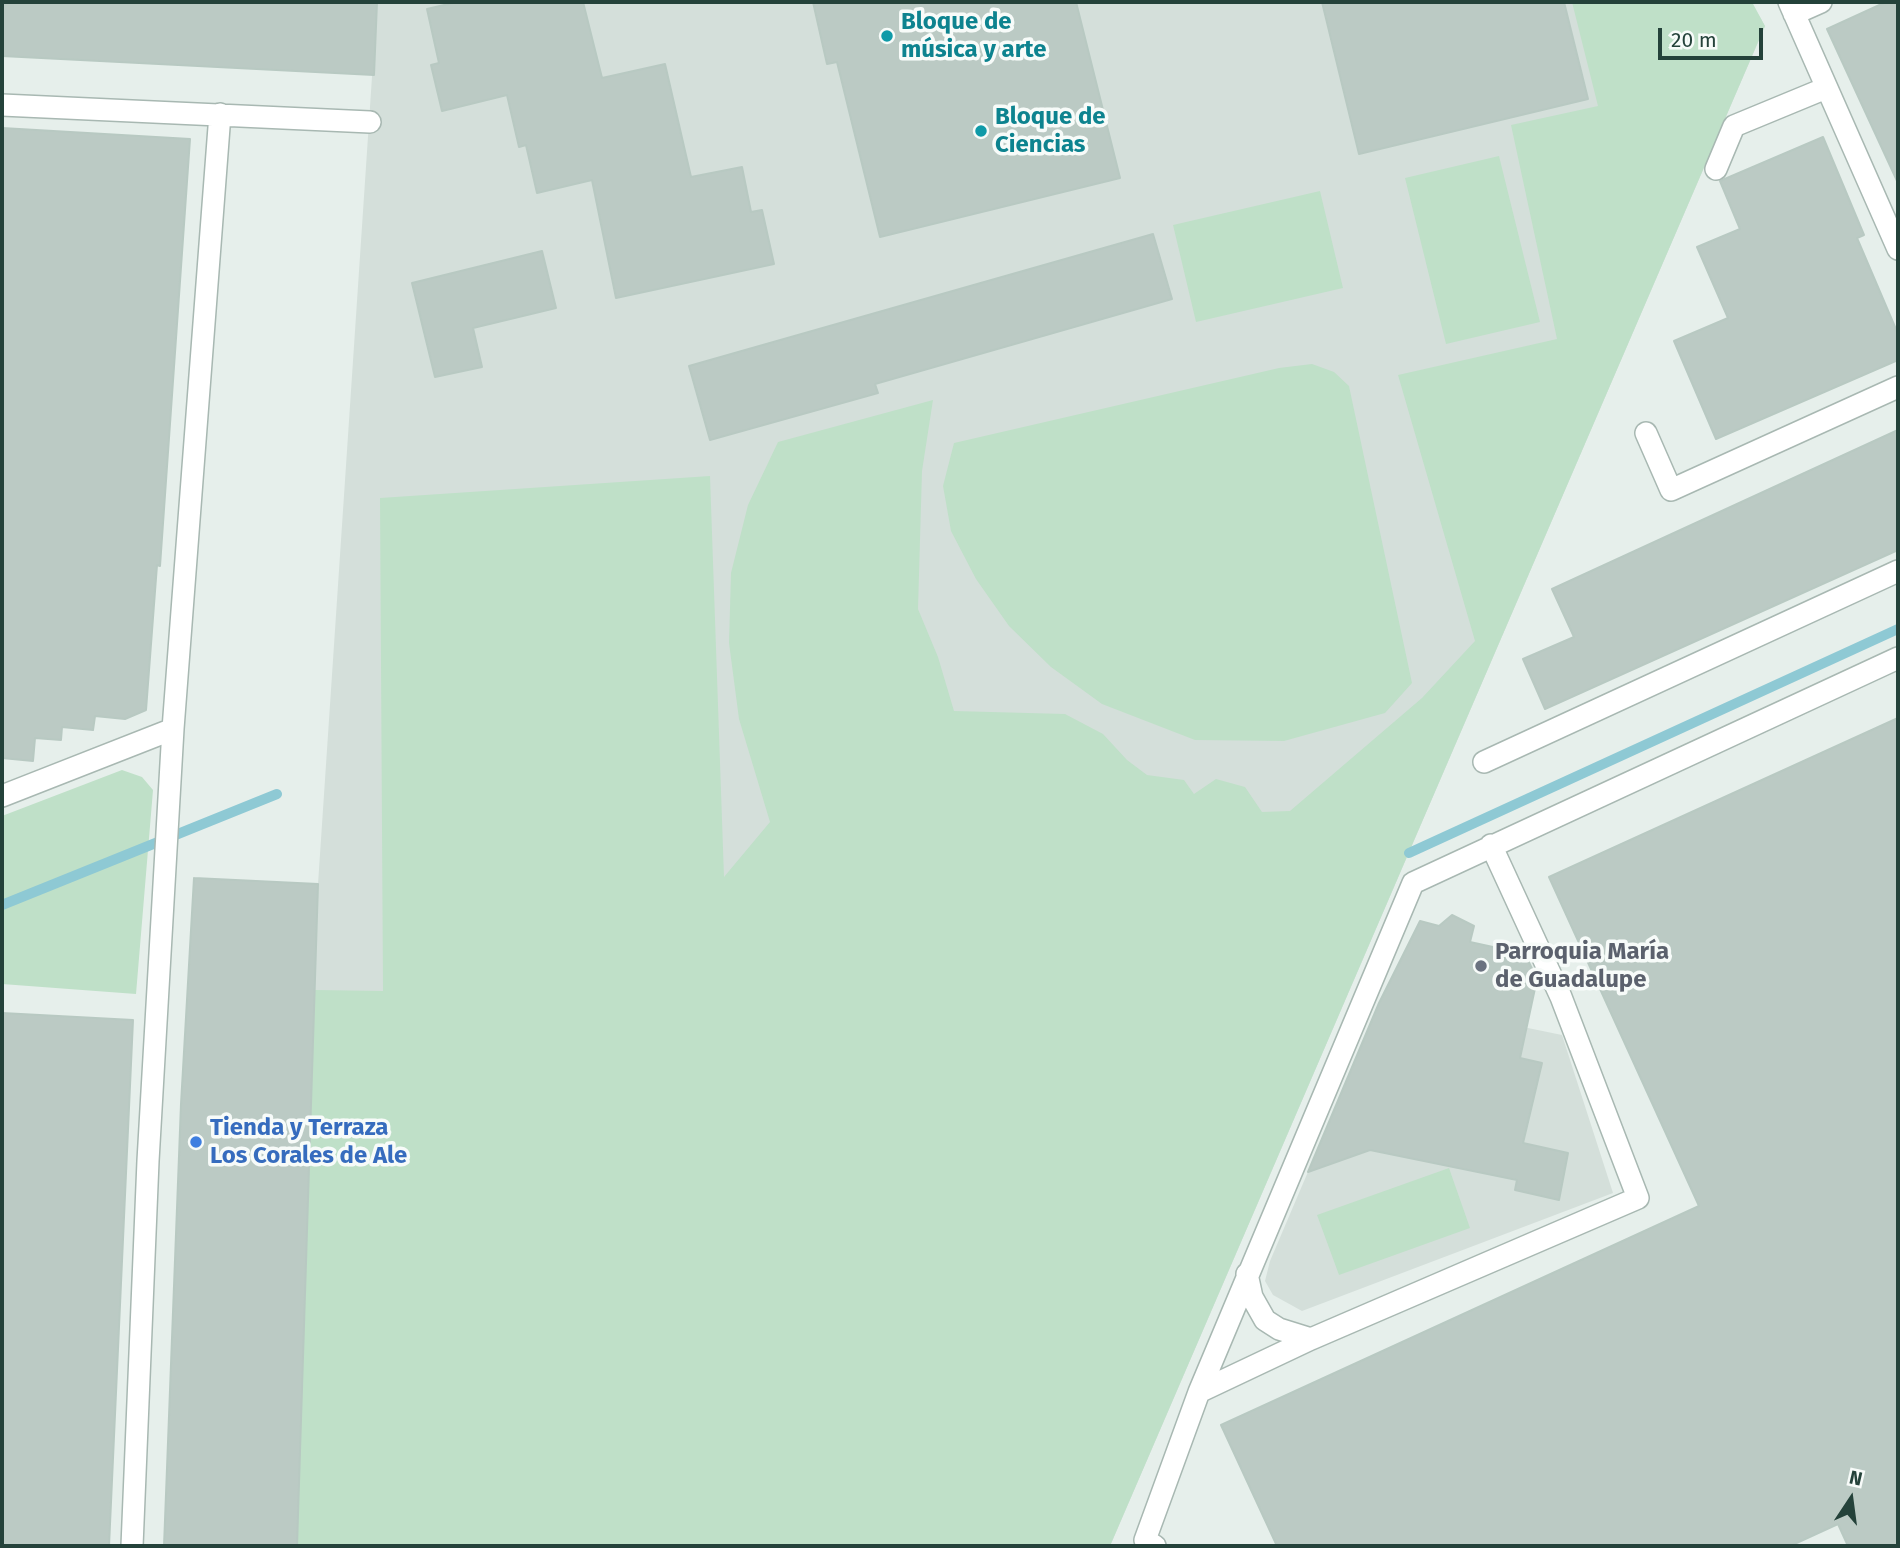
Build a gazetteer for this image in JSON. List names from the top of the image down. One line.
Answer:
{"places":["Bloque de música y arte","Bloque de Ciencias","Parroquia María de Guadalupe","Tienda y Terraza Los Corales de Ale"],"scale_bar":"20 m","north":"top"}
